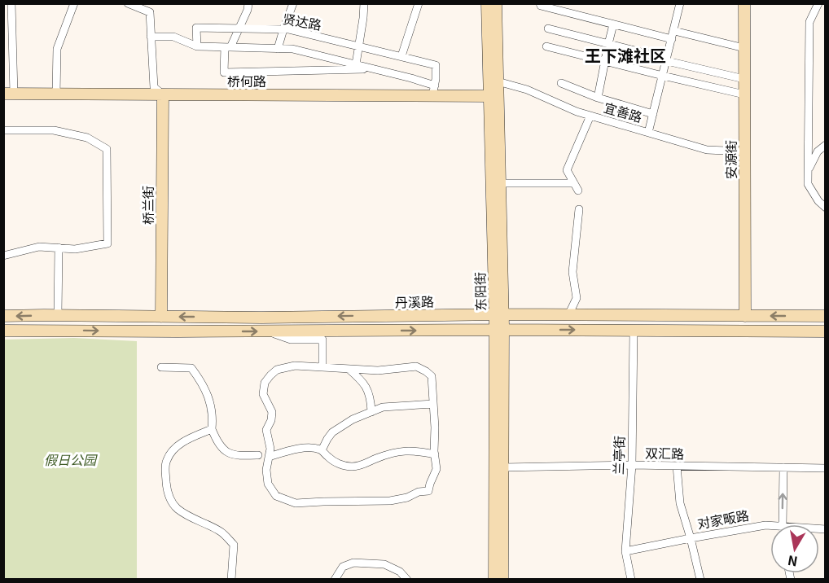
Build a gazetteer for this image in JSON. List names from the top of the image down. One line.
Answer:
{"streets":{"main road":["桥何路","安源街","桥兰街","东阳街","丹溪路"],"street":["贤达路","宜善路","双汇路","兰亭街","对家畈路"]},"crossings":[["贤达路","桥何路"],["桥何路","桥兰街"],["桥何路","东阳街"],["宜善路","安源街"],["宜善路","东阳街"],["安源街","丹溪路"],["桥兰街","丹溪路"],["东阳街","丹溪路"],["东阳街","双汇路"],["丹溪路","兰亭街"],["双汇路","兰亭街"],["兰亭街","对家畈路"]],"districts":["王下滩社区"],"parks":["假日公园"],"north":"bottom"}
